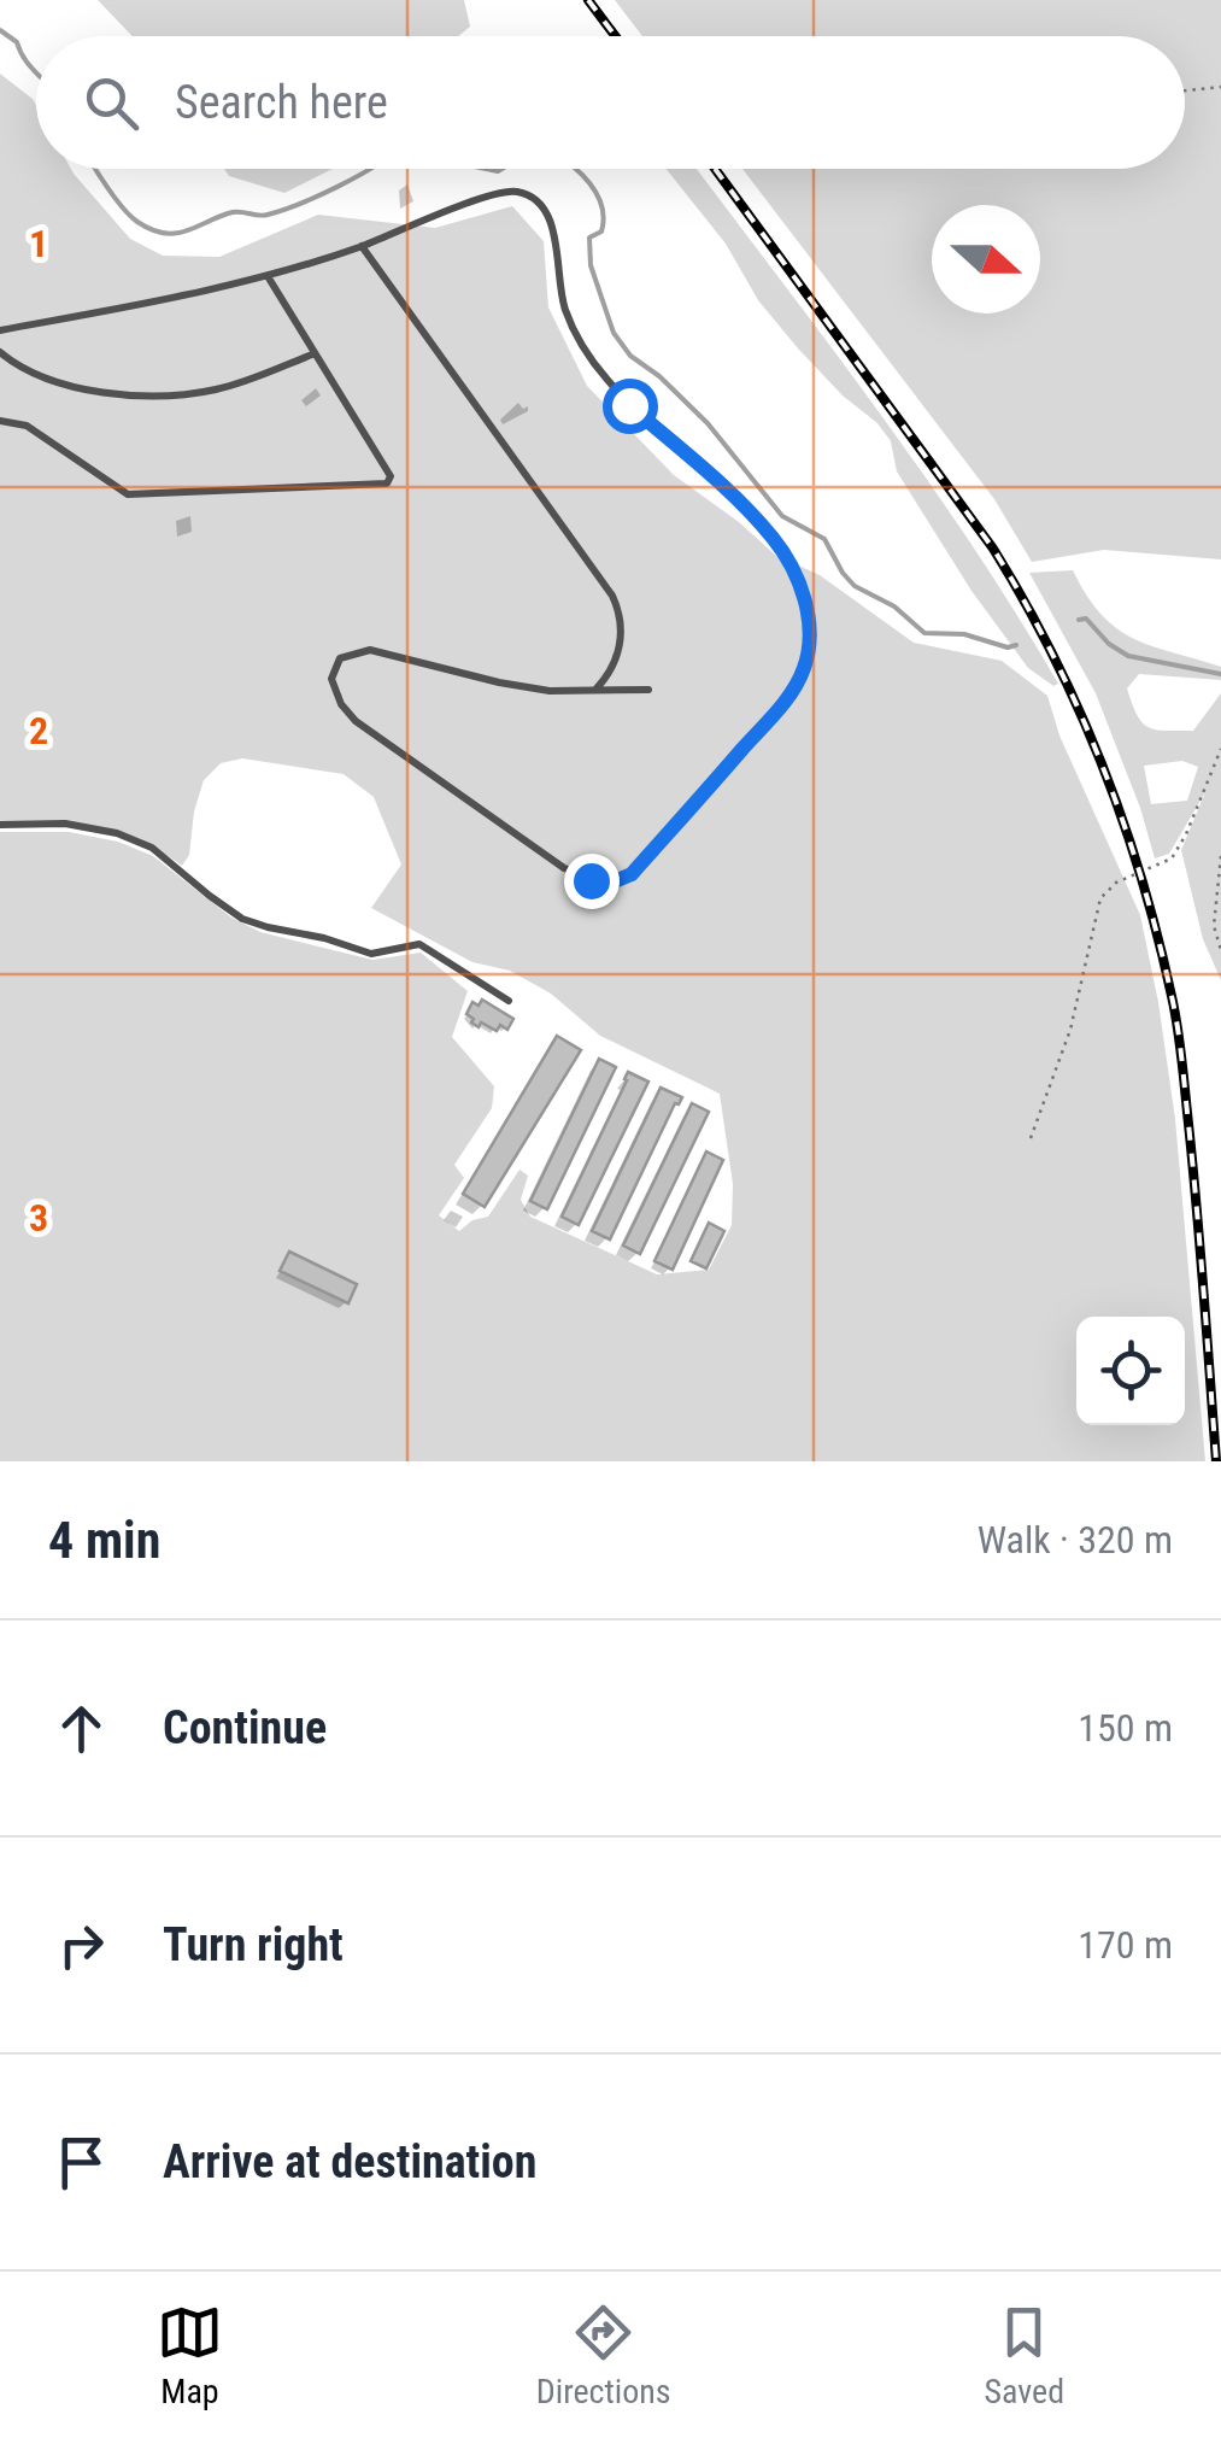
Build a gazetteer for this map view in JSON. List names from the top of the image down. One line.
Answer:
{"north":"right","page":{"search":"Search here","heading":["4 min","Walk · 320 m"],"list":[["Continue","150 m"],["Turn right","170 m"],"Arrive at destination"],"nav":["Map","Directions","Saved"]},"grid":{"rows":["1","2","3"]}}
